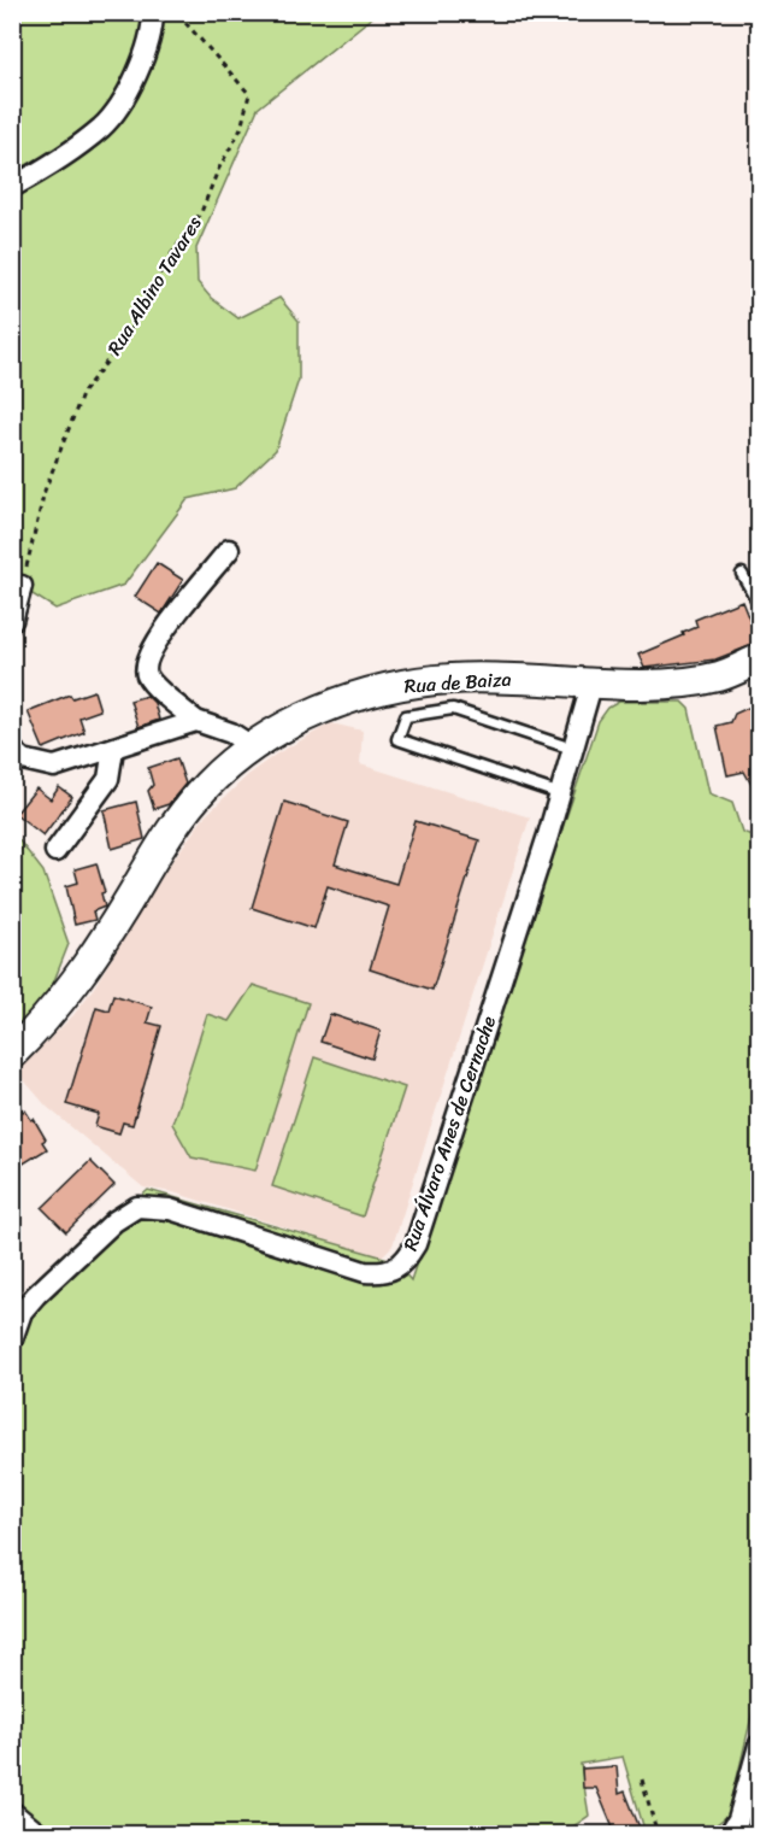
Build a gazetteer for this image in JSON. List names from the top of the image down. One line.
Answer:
{"streets":{"street":["Rua de Baiza","Rua Álvaro Anes de Cernache"],"path":["Rua Albino Tavares"]},"crossings":[["Rua de Baiza","Rua Álvaro Anes de Cernache"]]}
